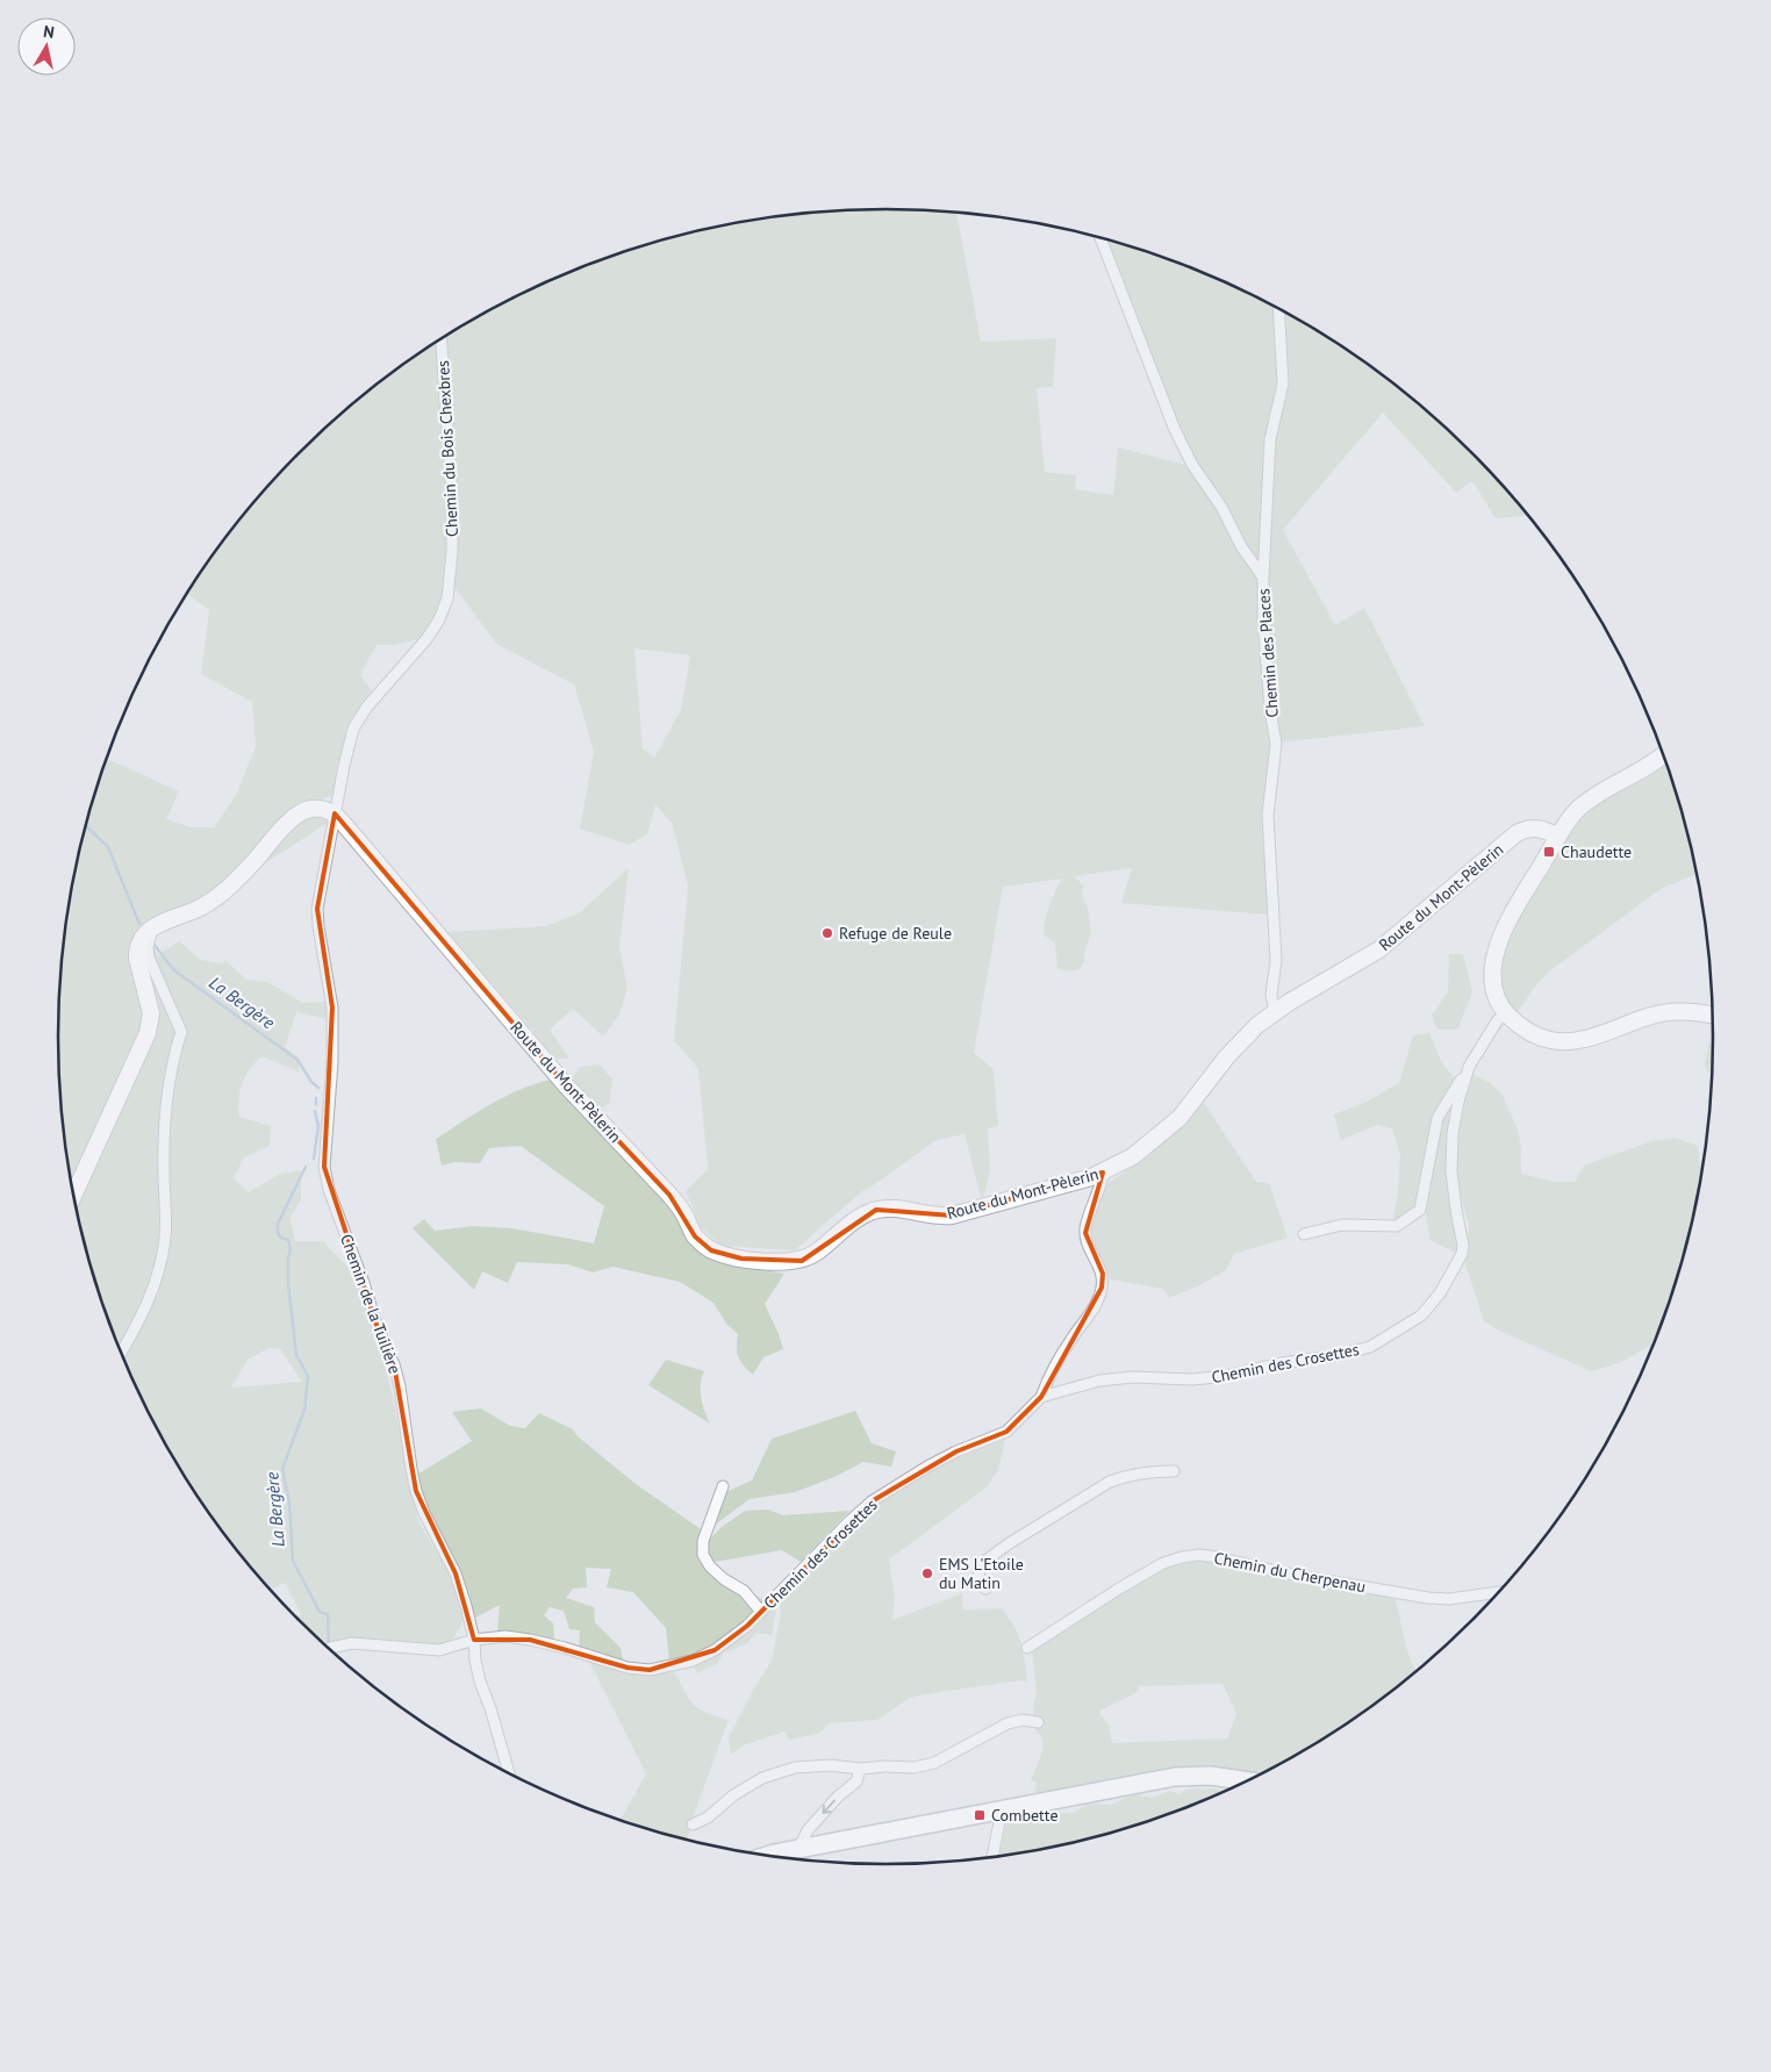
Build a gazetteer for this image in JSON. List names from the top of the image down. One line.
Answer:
{"streets":{"street":["Chemin du Bois Chexbres","Chemin des Places","Route du Mont-Pèlerin","Chemin de la Tuilière","Chemin des Crosettes","Chemin du Cherpenau"]},"crossings":[["Chemin du Bois Chexbres","Route du Mont-Pèlerin"],["Chemin du Bois Chexbres","Chemin de la Tuilière"],["Chemin des Places","Route du Mont-Pèlerin"],["Route du Mont-Pèlerin","Chemin de la Tuilière"],["Chemin de la Tuilière","Chemin des Crosettes"]],"water":["La Bergère"],"places":{"transit":["Chaudette","Combette"],"other":["Refuge de Reule","EMS L'Etoile du Matin"]},"north":"top"}
